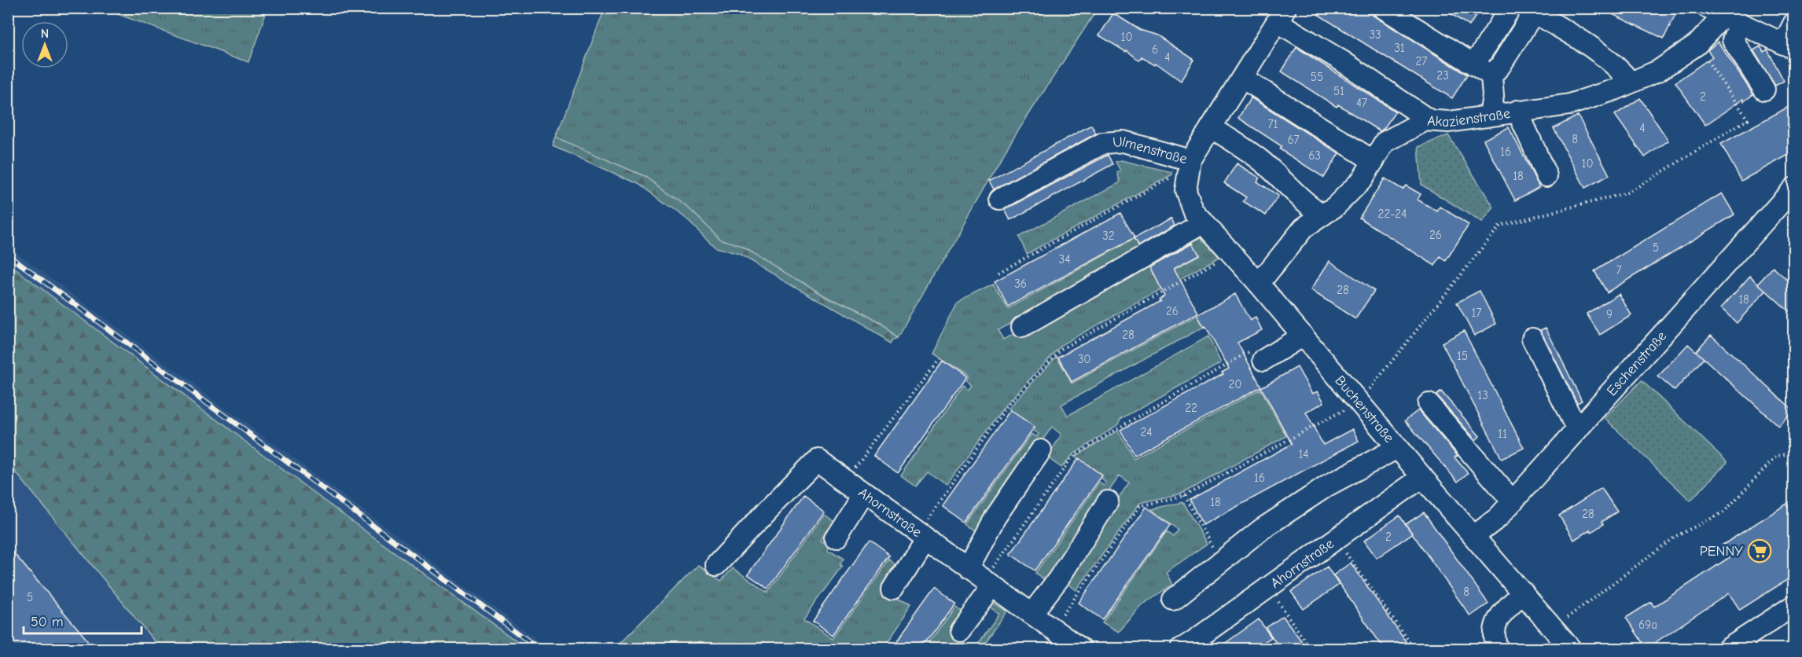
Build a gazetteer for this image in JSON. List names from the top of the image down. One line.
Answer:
{"streets":{"street":["Akazienstraße","Ulmenstraße","Eschenstraße","Buchenstraße","Ahornstraße"]},"crossings":[["Akazienstraße","Buchenstraße"],["Ulmenstraße","Buchenstraße"],["Eschenstraße","Buchenstraße"],["Buchenstraße","Ahornstraße"]],"places":{"supermarket":["PENNY"]},"house_numbers":["33","10","31","6","4","27","23","55","51","2","47","71","4","8","67","16","63","10","18","22-24","26","32","5","34","7","36","28","18","26","17","9","28","15","30","20","13","22","24","11","14","16","18","28","2","8","5","69a"],"scale_bar":"50 m","north":"top"}
